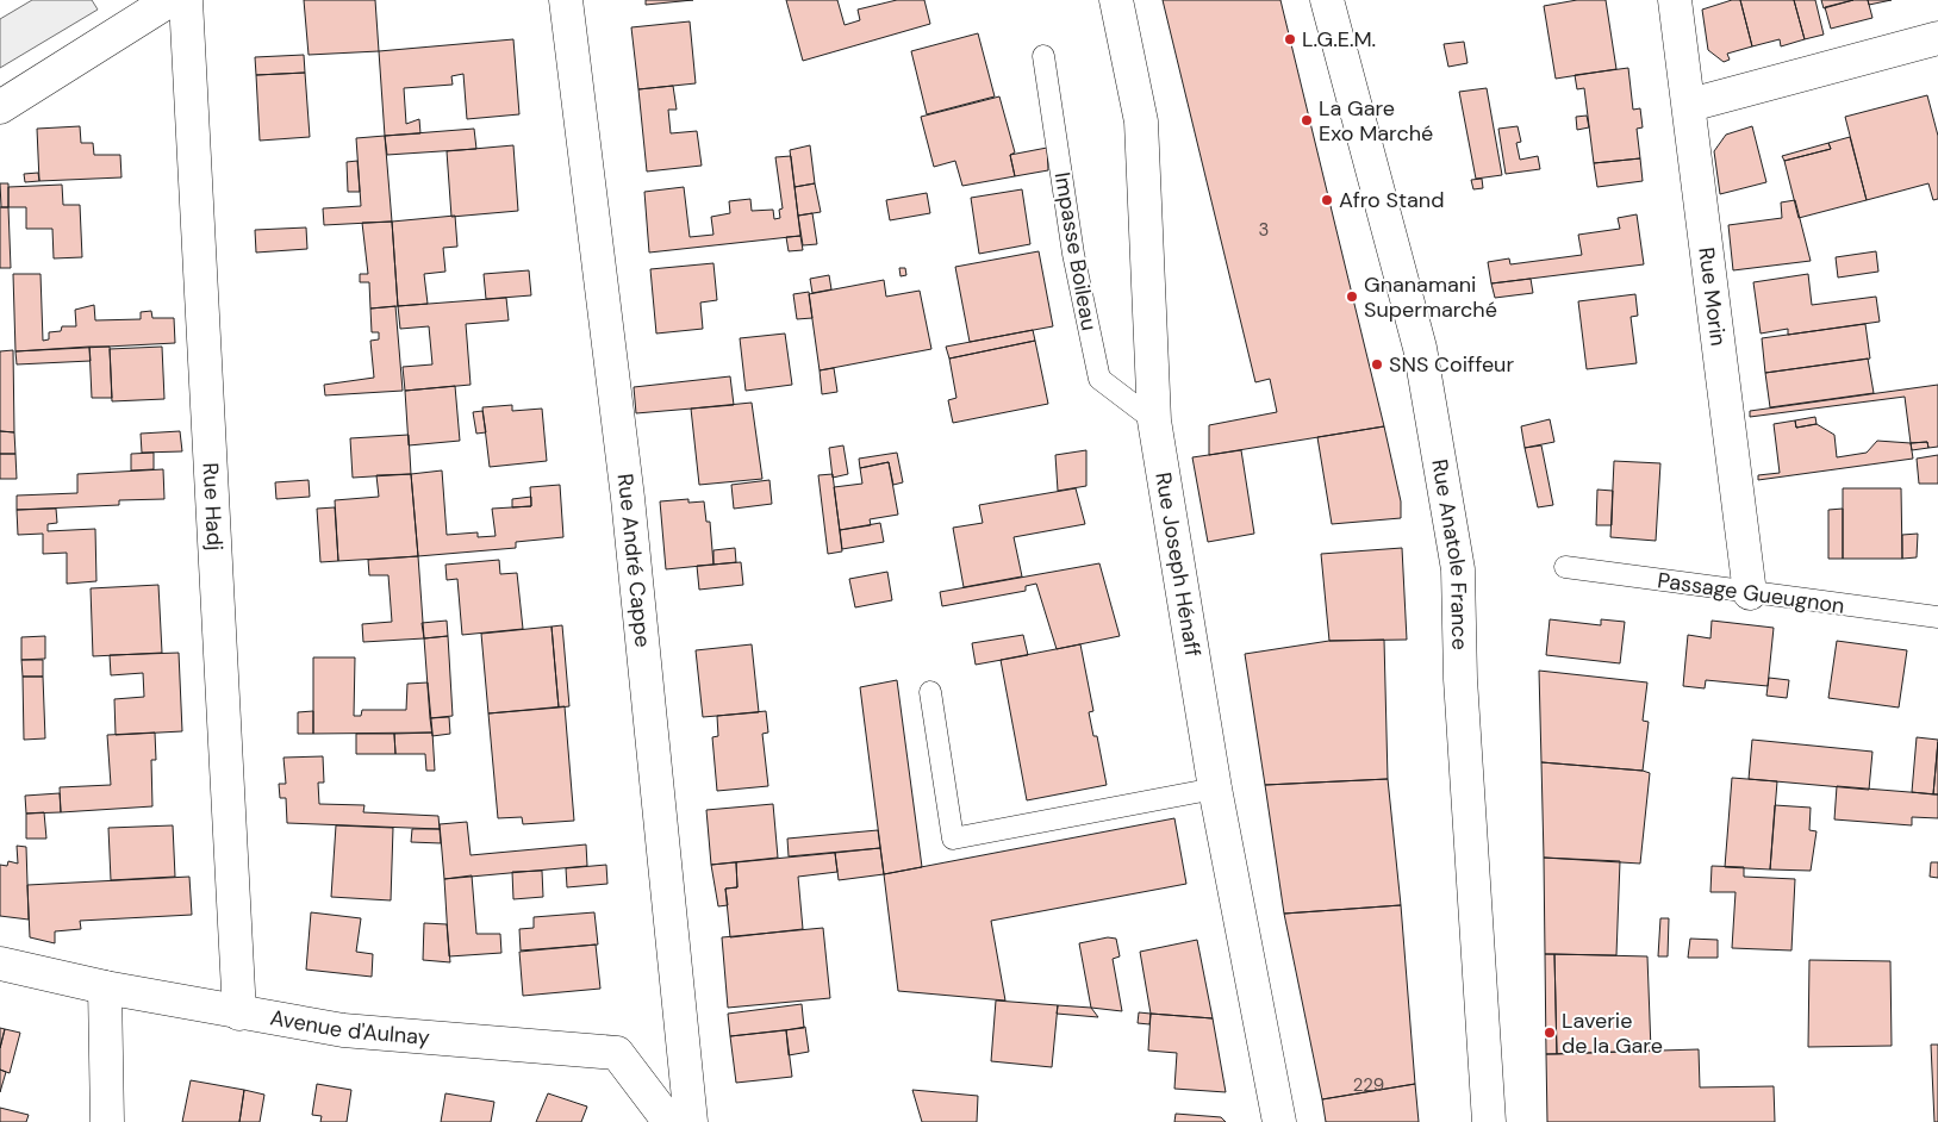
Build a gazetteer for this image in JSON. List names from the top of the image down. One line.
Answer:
{"streets":{"street":["Rue Morin","Rue Hadj","Rue Anatole France","Rue André Cappe","Rue Joseph Hénaff","Avenue d'Aulnay"],"lane":["Impasse Boileau","Passage Gueugnon"]},"crossings":[["Impasse Boileau","Rue Joseph Hénaff"],["Rue Morin","Passage Gueugnon"],["Rue Hadj","Avenue d'Aulnay"]],"places":["L.G.E.M.","La Gare Exo Marché","Afro Stand","Gnanamani Supermarché","SNS Coiffeur","Laverie de la Gare"],"house_numbers":["3","229"]}
